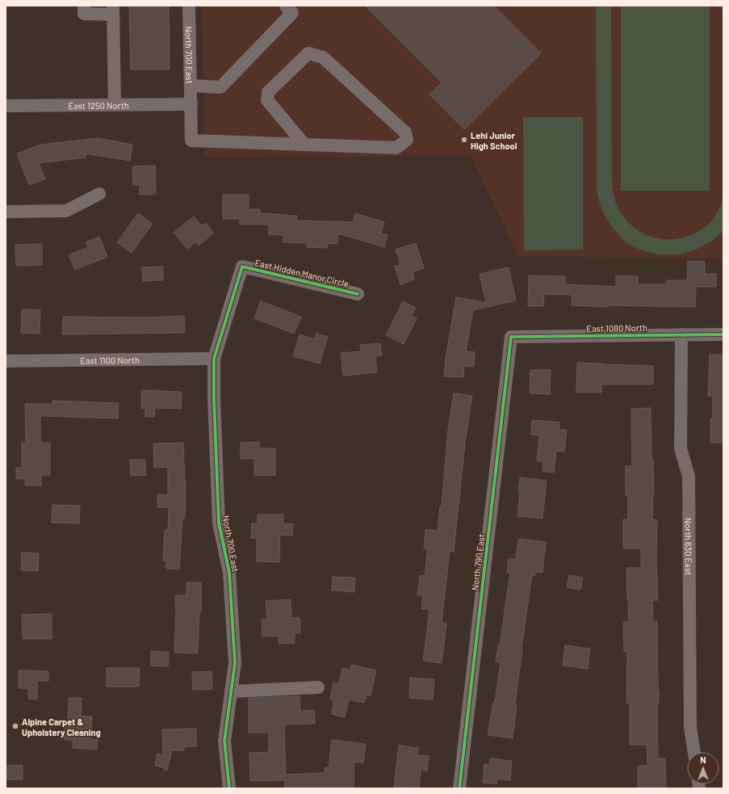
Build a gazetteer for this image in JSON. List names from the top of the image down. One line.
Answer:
{"streets":{"street":["North 700 East","East 1250 North","East Hidden Manor Circle","East 1080 North","East 1100 North","North 830 East","North 790 East"]},"crossings":[["North 700 East","East 1250 North"],["North 700 East","East Hidden Manor Circle"],["North 700 East","East 1100 North"],["East 1080 North","North 830 East"],["East 1080 North","North 790 East"]],"places":["Lehi Junior High School","Alpine Carpet & Upholstery Cleaning"],"north":"top"}
